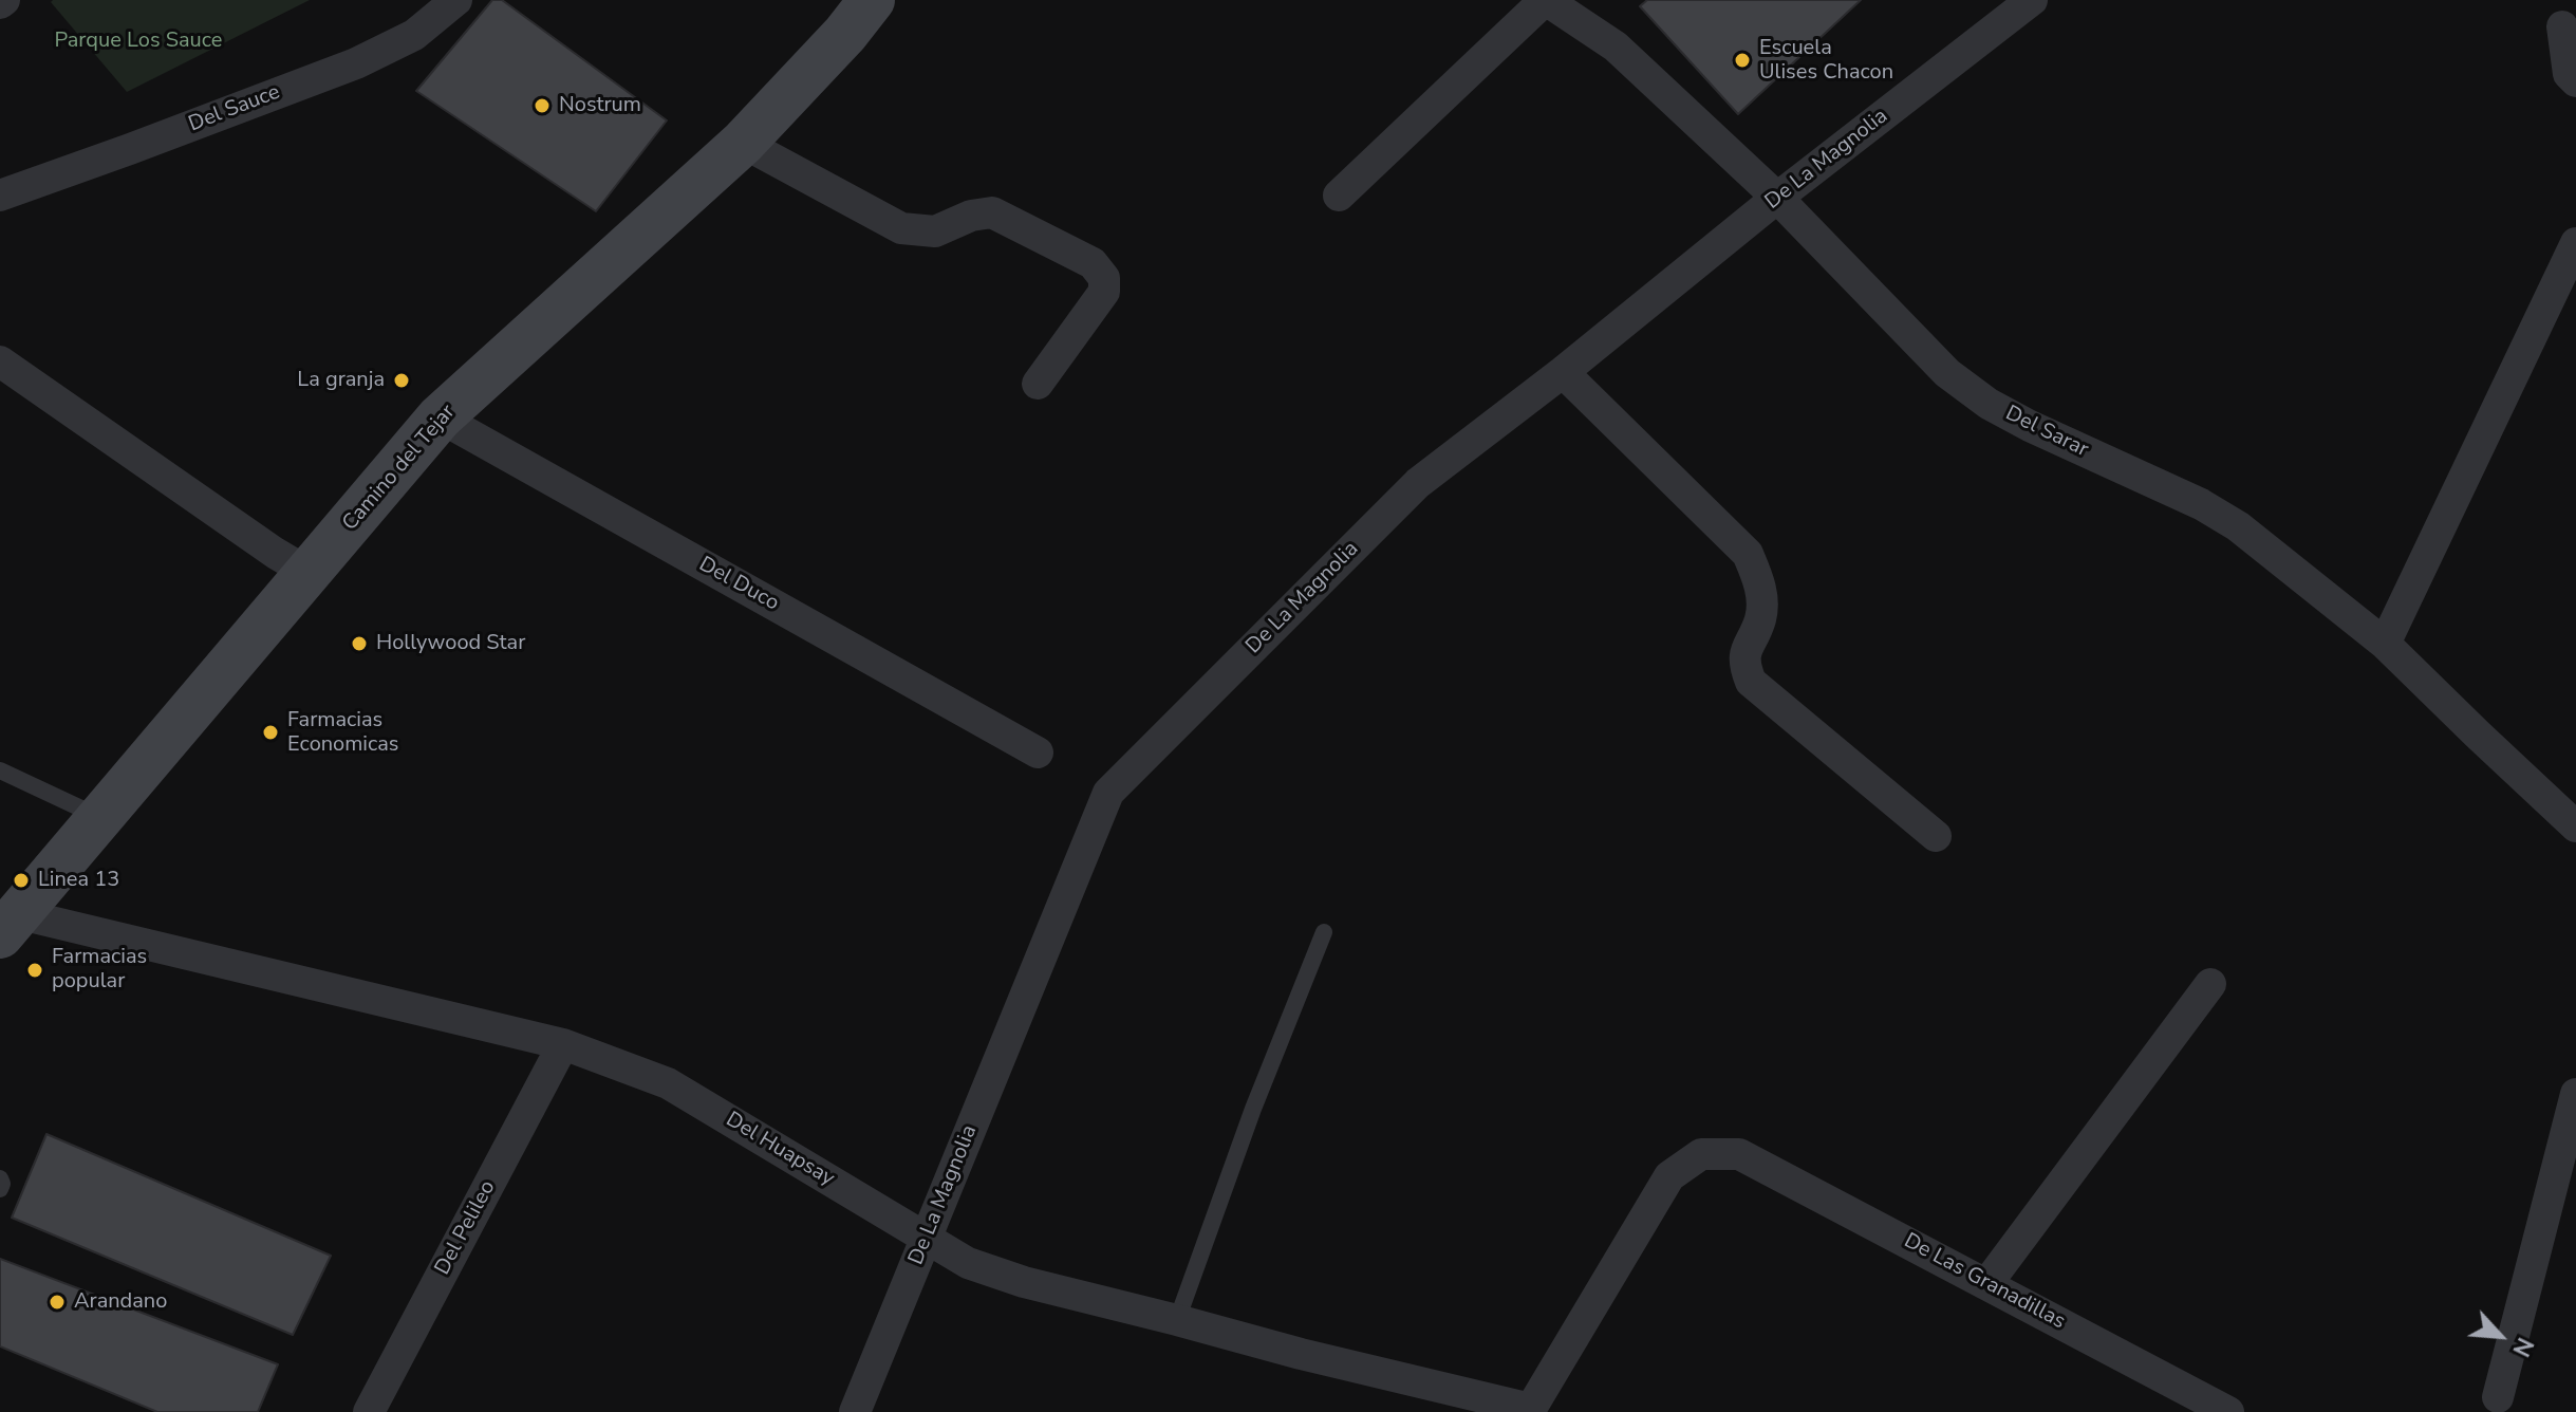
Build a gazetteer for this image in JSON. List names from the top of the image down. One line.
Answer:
{"streets":{"street":["Del Sauce","De La Magnolia","Del Sarar","Camino del Tejar","Del Duco","Del Huapsay","Del Pelileo","De Las Granadillas"]},"crossings":[["De La Magnolia","Del Sarar"],["De La Magnolia","Del Huapsay"],["Camino del Tejar","Del Duco"],["Camino del Tejar","Del Huapsay"],["Del Huapsay","Del Pelileo"],["Del Huapsay","De Las Granadillas"]],"parks":["Parque Los Sauce"],"places":["Escuela Ulises Chacon","Nostrum","La granja","Hollywood Star","Farmacias Economicas","Linea 13","Farmacias popular","Arandano"],"north":"bottom right"}
